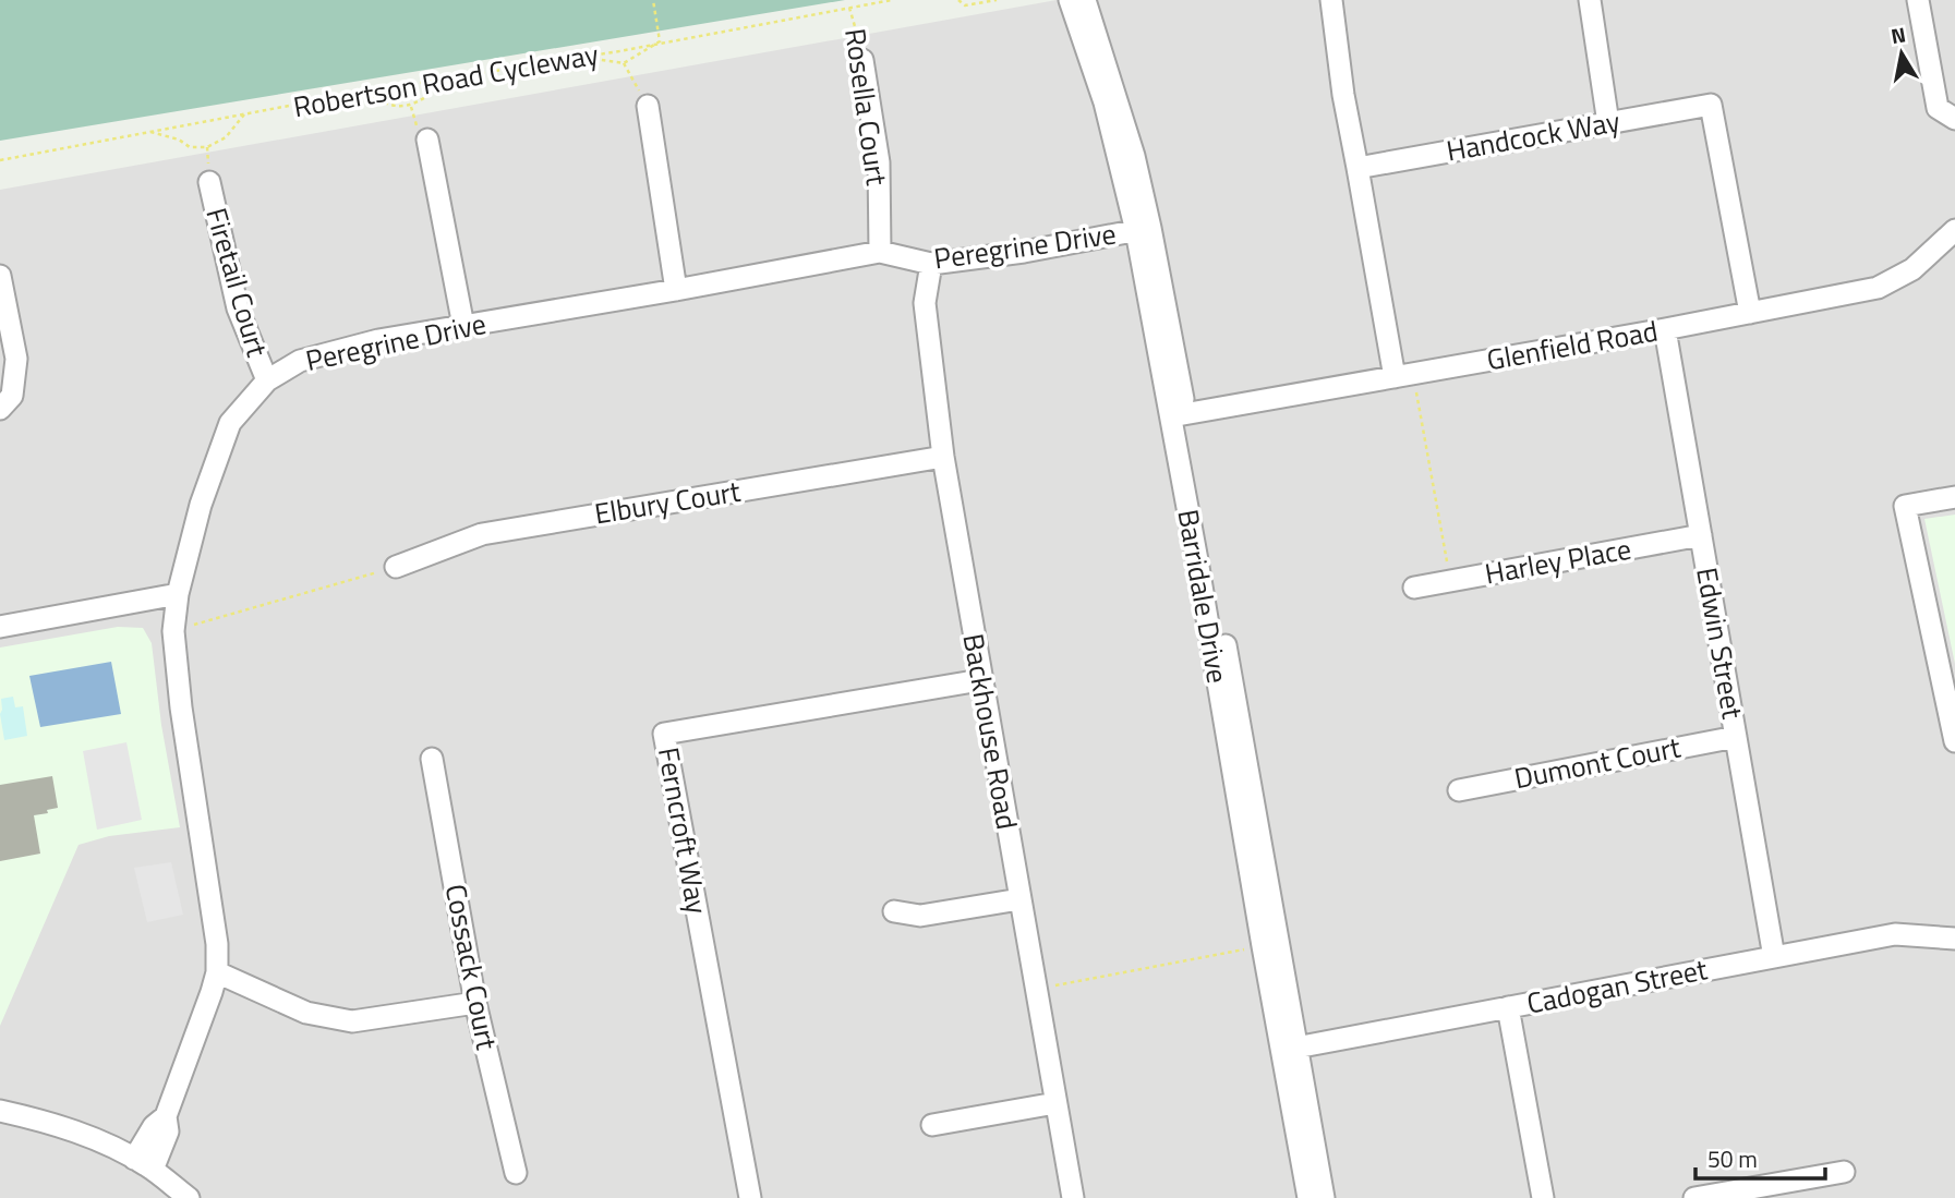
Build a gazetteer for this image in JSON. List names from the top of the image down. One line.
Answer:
{"streets":{"street":["Rosella Court","Handcock Way","Peregrine Drive","Firetail Court","Glenfield Road","Elbury Court","Harley Place","Barridale Drive","Edwin Street","Backhouse Road","Dumont Court","Ferncroft Way","Cossack Court","Cadogan Street"],"path":["Robertson Road Cycleway"]},"crossings":[["Robertson Road Cycleway","Rosella Court"],["Rosella Court","Peregrine Drive"],["Handcock Way","Glenfield Road"],["Peregrine Drive","Firetail Court"],["Peregrine Drive","Barridale Drive"],["Peregrine Drive","Backhouse Road"],["Glenfield Road","Barridale Drive"],["Glenfield Road","Edwin Street"],["Elbury Court","Backhouse Road"],["Harley Place","Edwin Street"],["Barridale Drive","Cadogan Street"],["Edwin Street","Dumont Court"],["Edwin Street","Cadogan Street"],["Backhouse Road","Ferncroft Way"]],"scale_bar":"50 m","north":"top"}
